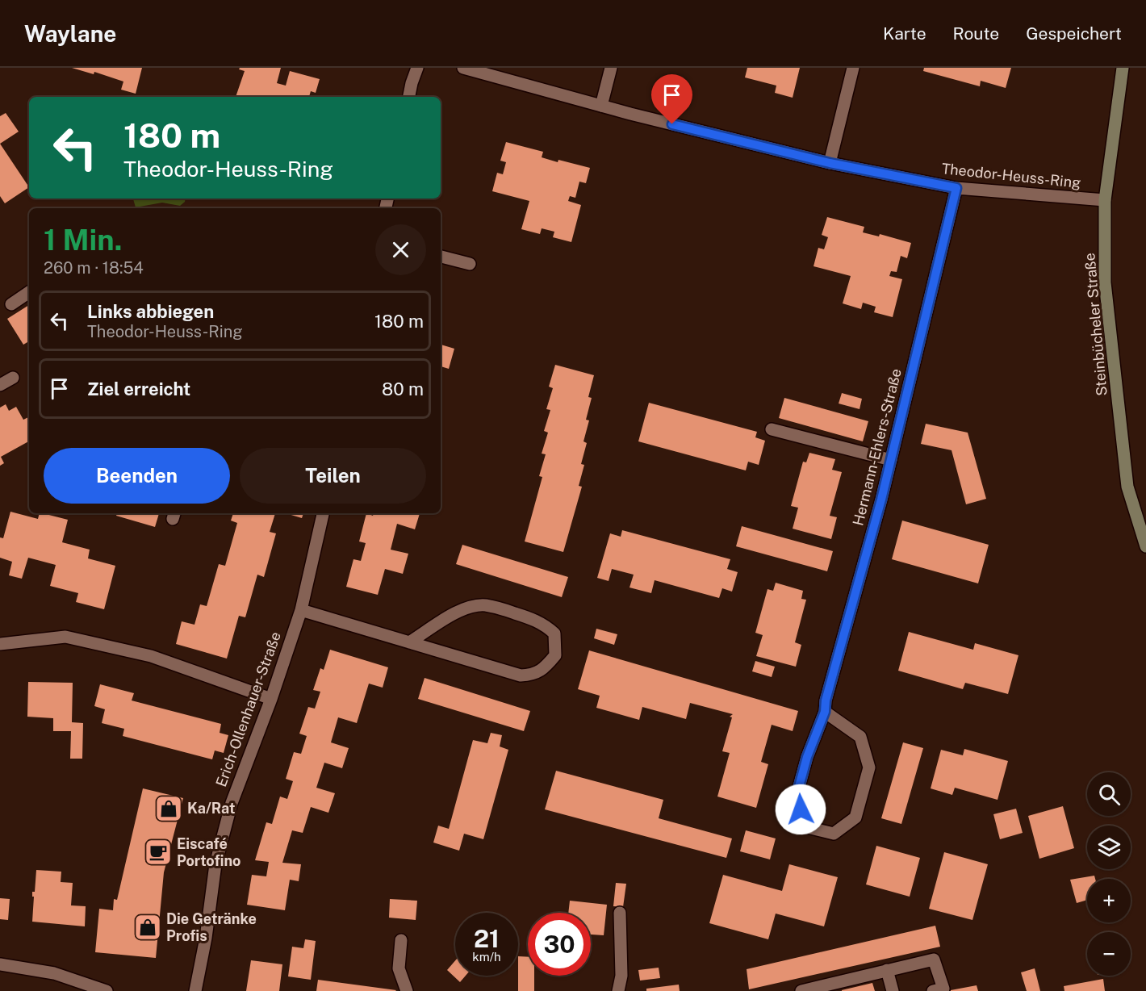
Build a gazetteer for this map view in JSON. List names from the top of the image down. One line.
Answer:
{"streets":{"main road":["Steinbücheler Straße"],"street":["Theodor-Heuss-Ring","Hermann-Ehlers-Straße","Erich-Ollenhauer-Straße"]},"crossings":[["Theodor-Heuss-Ring","Steinbücheler Straße"],["Theodor-Heuss-Ring","Hermann-Ehlers-Straße"]],"places":{"shop":["Ka/Rat","Die Getränke Profis"],"cafe":["Eiscafé Portofino"]},"page":{"header":"Waylane","nav":["Karte","Route","Gespeichert"],"turn":["180 m","Theodor-Heuss-Ring"],"heading":["1 Min.","260 m · 18:54"],"list":[{"name":"Links abbiegen","note":"Theodor-Heuss-Ring","value":"180 m"},{"name":"Ziel erreicht","value":"80 m"}],"buttons":["Beenden","Teilen"],"map_buttons":["+","−"],"speed":"21 km/h","limit":"30"}}
